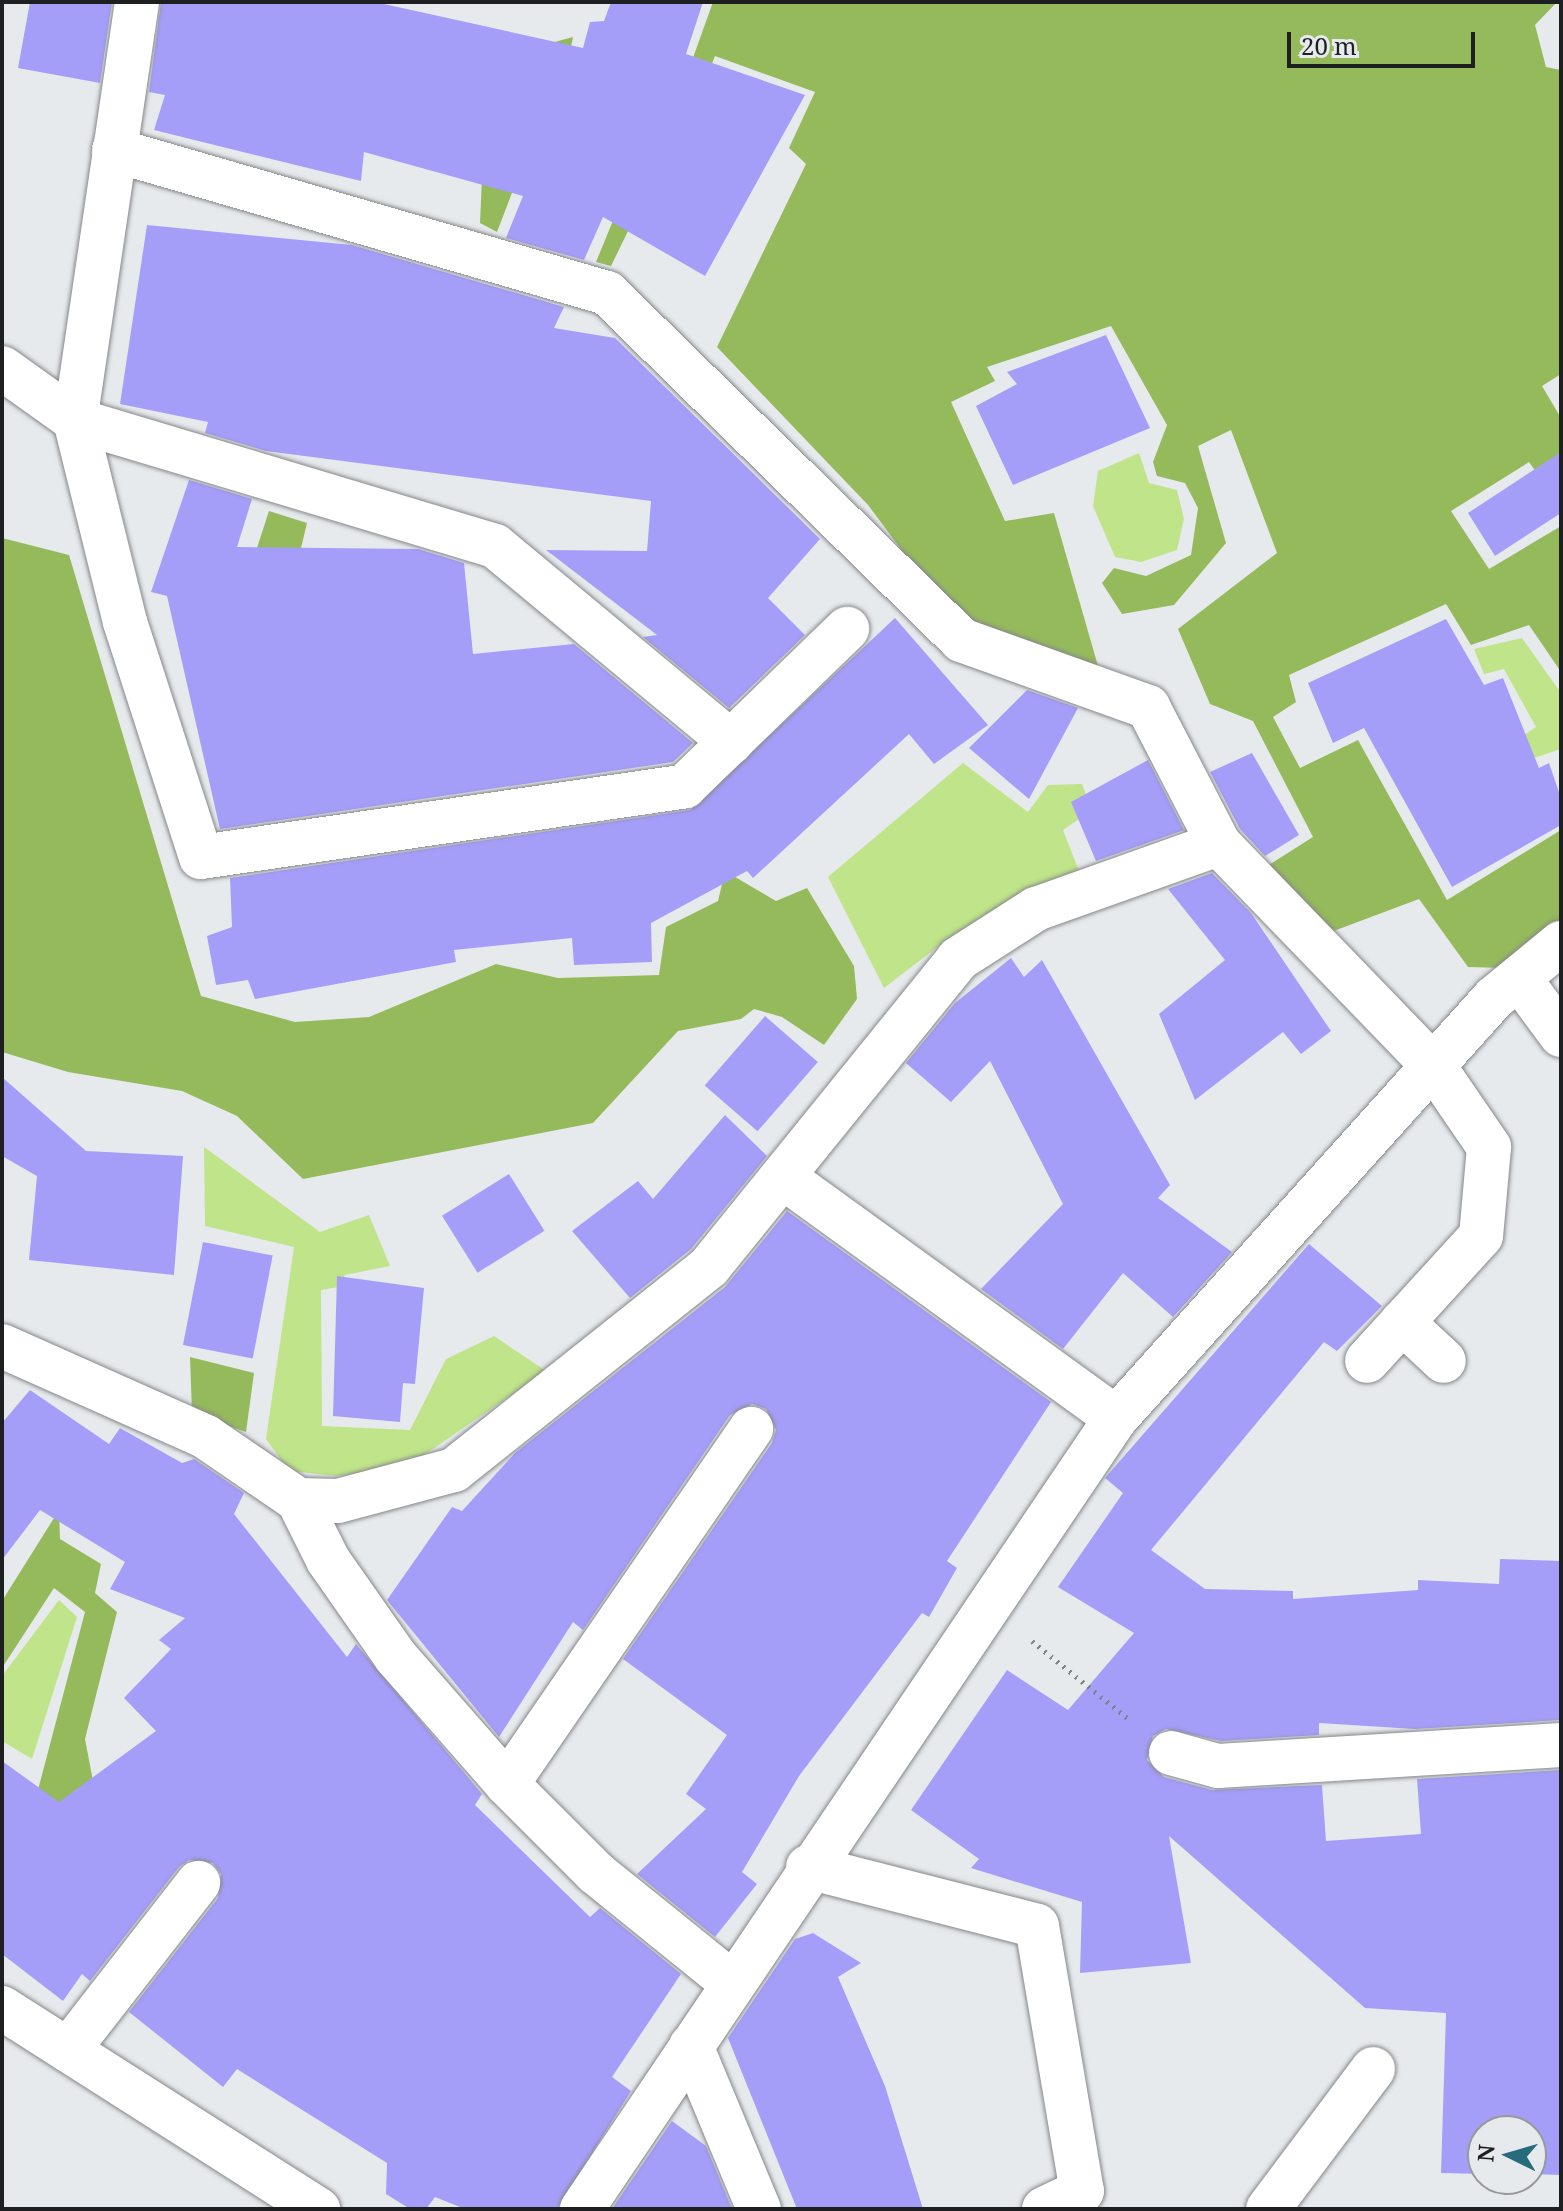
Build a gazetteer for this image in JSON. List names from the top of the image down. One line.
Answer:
{"scale_bar":"20 m","north":"left"}
